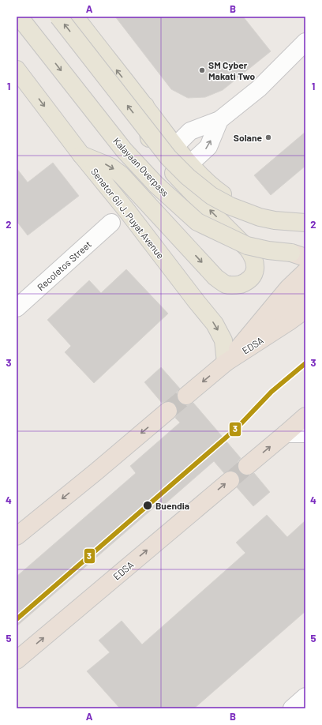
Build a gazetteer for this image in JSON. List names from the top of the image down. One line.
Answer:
{"streets":{"highway":["EDSA"],"main road":["Kalayaan Overpass","Senator Gil J. Puyat Avenue"],"street":["Recoletos Street"]},"crossings":[["Senator Gil J. Puyat Avenue","EDSA"]],"places":["SM Cyber Makati Two","Solane","Buendia"],"lines":["transit line 3"],"grid":{"columns":["A","B"],"rows":["1","2","3","4","5"]}}
